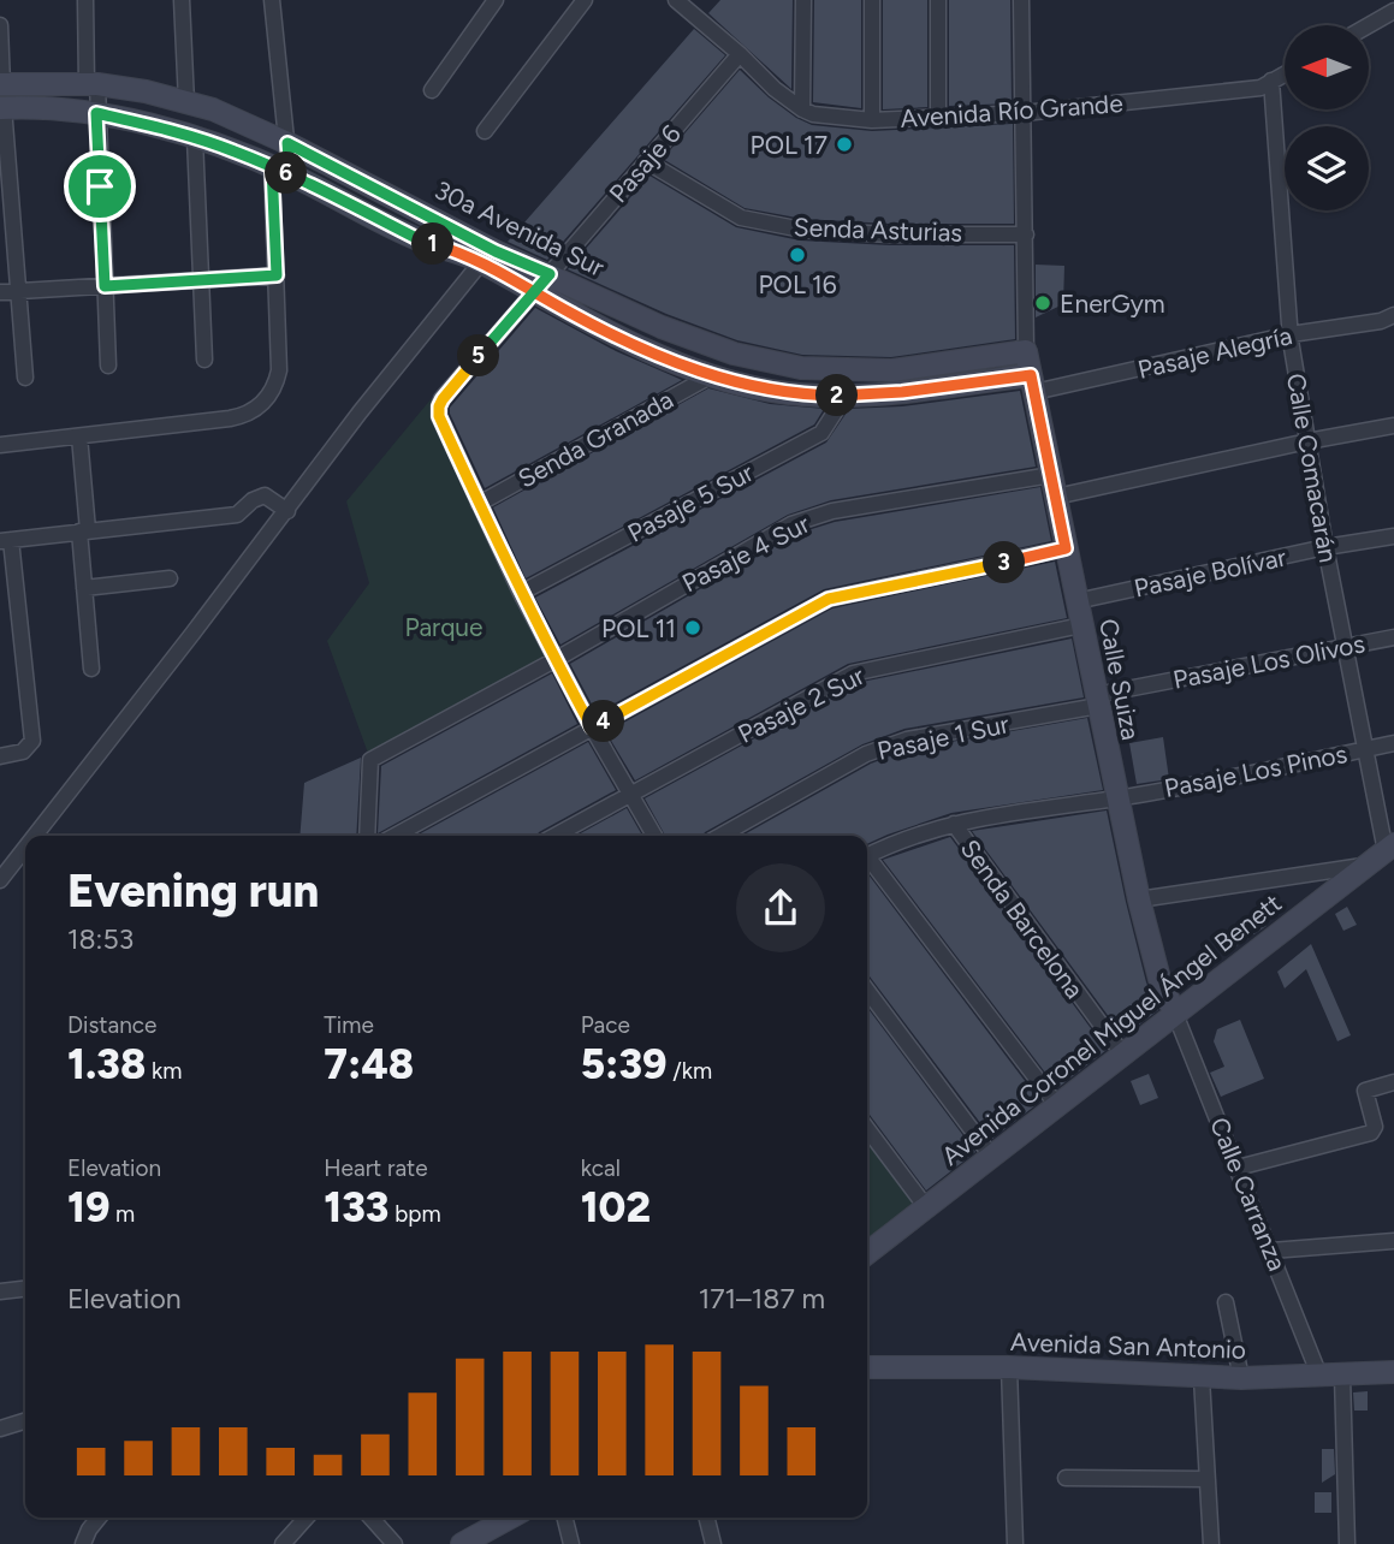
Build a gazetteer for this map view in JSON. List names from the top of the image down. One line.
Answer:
{"streets":{"street":["Avenida Río Grande","Pasaje 6","30a Avenida Sur","Senda Asturias","Pasaje Alegría","Senda Granada","Calle Comacarán","Pasaje 5 Sur","Pasaje 4 Sur","Pasaje Bolívar","Pasaje Los Olivos","Calle Suiza","Pasaje 2 Sur","Pasaje 1 Sur","Pasaje Los Pinos","Senda Barcelona","Avenida Coronel Miguel Ángel Benett","Calle Carranza","Avenida San Antonio"]},"crossings":[["Avenida Río Grande","Pasaje 6"],["Avenida Río Grande","Calle Comacarán"],["Pasaje 6","30a Avenida Sur"],["Pasaje 6","Senda Asturias"],["Pasaje 6","Senda Granada"],["30a Avenida Sur","Pasaje Alegría"],["30a Avenida Sur","Senda Granada"],["30a Avenida Sur","Pasaje 5 Sur"],["30a Avenida Sur","Calle Suiza"],["Pasaje Alegría","Calle Comacarán"],["Pasaje Alegría","Calle Suiza"],["Calle Comacarán","Pasaje 4 Sur"],["Calle Comacarán","Pasaje Bolívar"],["Calle Comacarán","Pasaje Los Olivos"],["Calle Comacarán","Pasaje Los Pinos"],["Calle Comacarán","Avenida Coronel Miguel Ángel Benett"],["Pasaje 4 Sur","Calle Suiza"],["Pasaje Bolívar","Calle Suiza"],["Pasaje Los Olivos","Calle Suiza"],["Pasaje Los Olivos","Pasaje 1 Sur"],["Calle Suiza","Pasaje 2 Sur"],["Calle Suiza","Pasaje 1 Sur"],["Calle Suiza","Pasaje Los Pinos"],["Calle Suiza","Avenida Coronel Miguel Ángel Benett"],["Calle Suiza","Calle Carranza"],["Pasaje Los Pinos","Senda Barcelona"],["Senda Barcelona","Avenida Coronel Miguel Ángel Benett"],["Avenida Coronel Miguel Ángel Benett","Calle Carranza"],["Calle Carranza","Avenida San Antonio"]],"parks":["Parque"],"places":["POL 17","POL 16","EnerGym","POL 11"],"north":"left","page":{"pins":["6","1","5","2","3","4"],"heading":["Evening run","18:53"],"stats":[["Distance","1.38 km"],["Time","7:48"],["Pace","5:39 /km"],["Elevation","19 m"],["Heart rate","133 bpm"],["kcal","102"]],"chart":["Elevation","171–187 m"]}}
